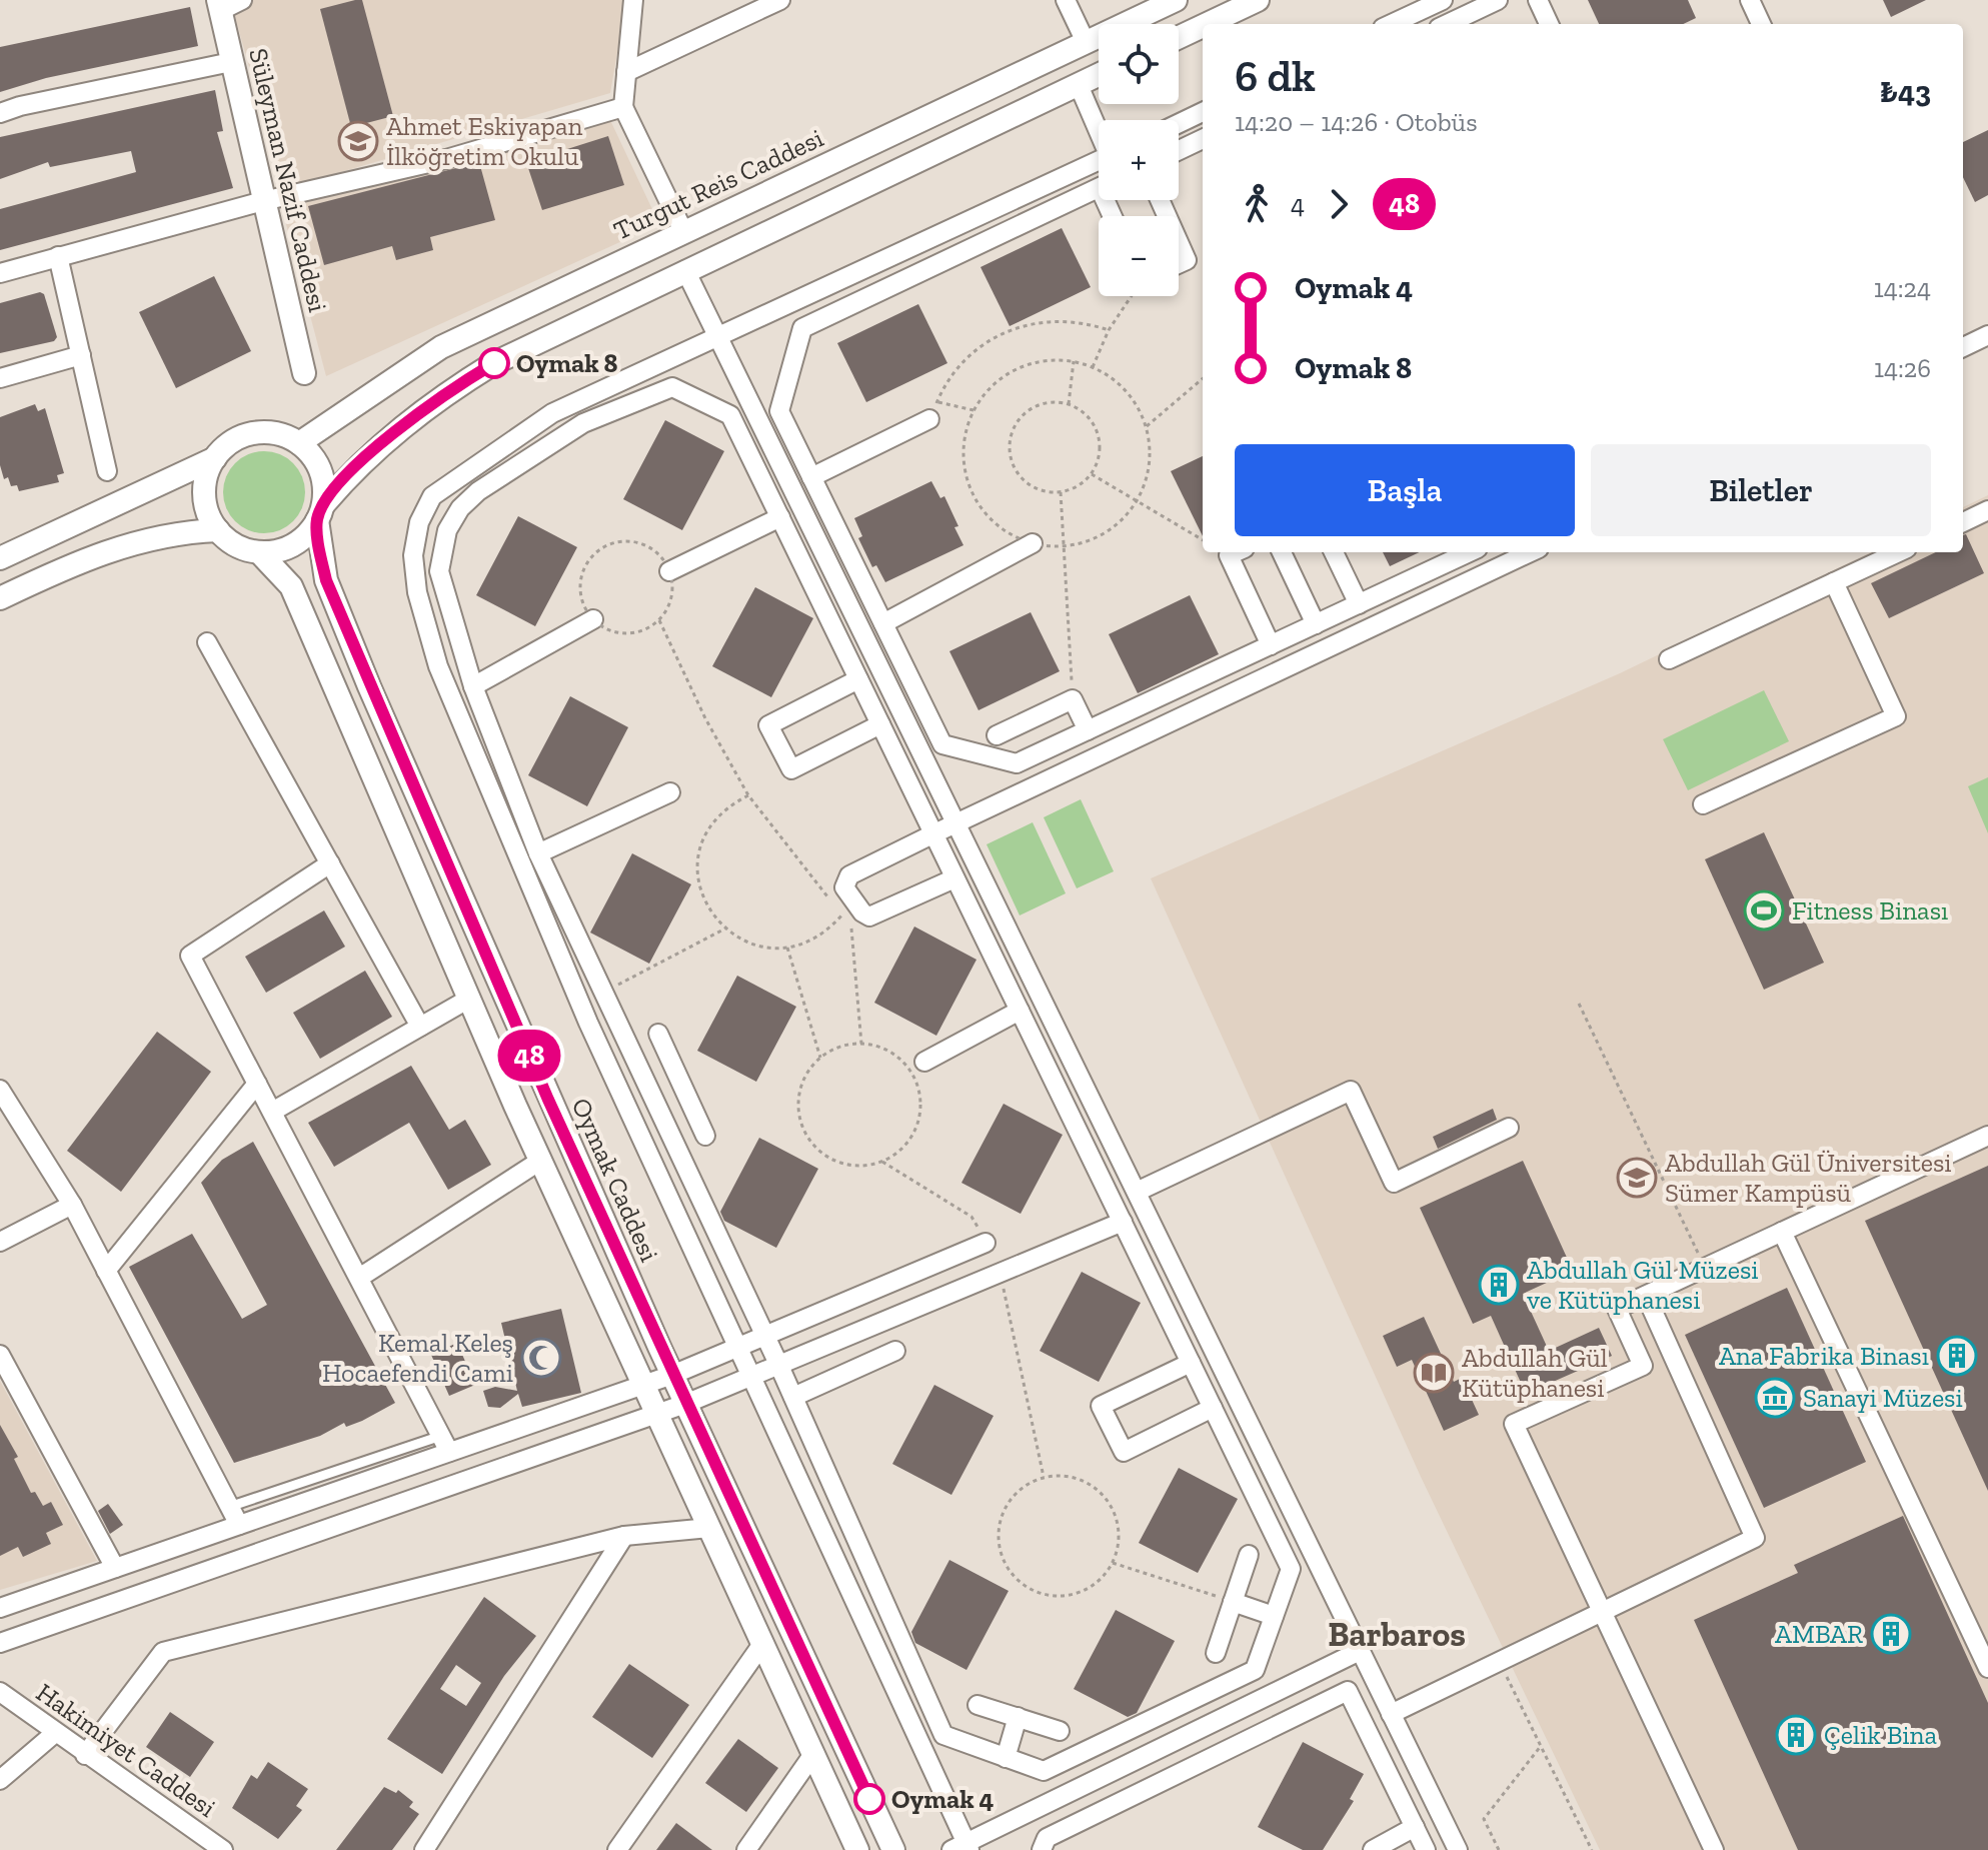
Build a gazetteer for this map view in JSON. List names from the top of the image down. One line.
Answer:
{"streets":{"street":["Süleyman Nazif Caddesi","Turgut Reis Caddesi","Oymak Caddesi","Hakimiyet Caddesi"]},"crossings":[["Turgut Reis Caddesi","Oymak Caddesi"]],"districts":["Barbaros"],"places":{"school or university":["Ahmet Eskiyapan İlköğretim Okulu","Abdullah Gül Üniversitesi Sümer Kampüsü"],"other":["Oymak 8","Oymak 4"],"sports":["Fitness Binası"],"building":["Abdullah Gül Müzesi ve Kütüphanesi","Ana Fabrika Binası","AMBAR","Çelik Bina"],"mosque":["Kemal Keleş Hocaefendi Cami"],"library":["Abdullah Gül Kütüphanesi"],"museum":["Sanayi Müzesi"]},"lines":["bus line 48"],"page":{"on_map":"48","map_buttons":["+","−"],"heading":["6 dk","14:20 – 14:26 · Otobüs","₺43"],"legs":["4","48"],"list":[{"name":"Oymak 4","value":"14:24"},{"name":"Oymak 8","value":"14:26"}],"buttons":["Başla","Biletler"]}}
